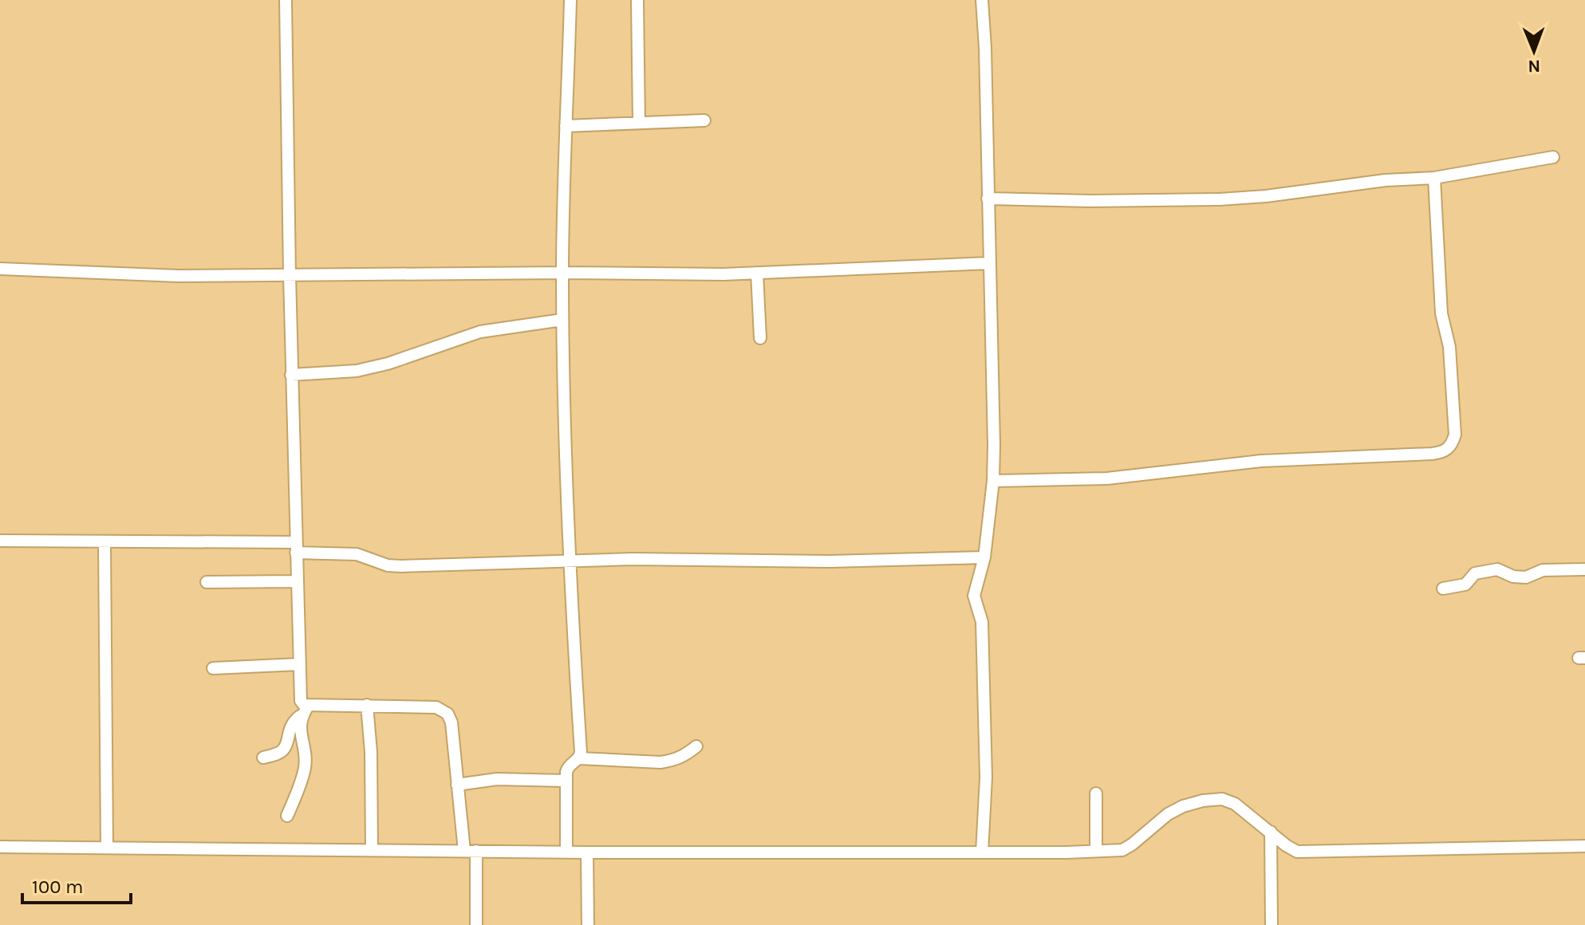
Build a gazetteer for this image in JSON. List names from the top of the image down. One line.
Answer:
{"scale_bar":"100 m","north":"bottom"}
